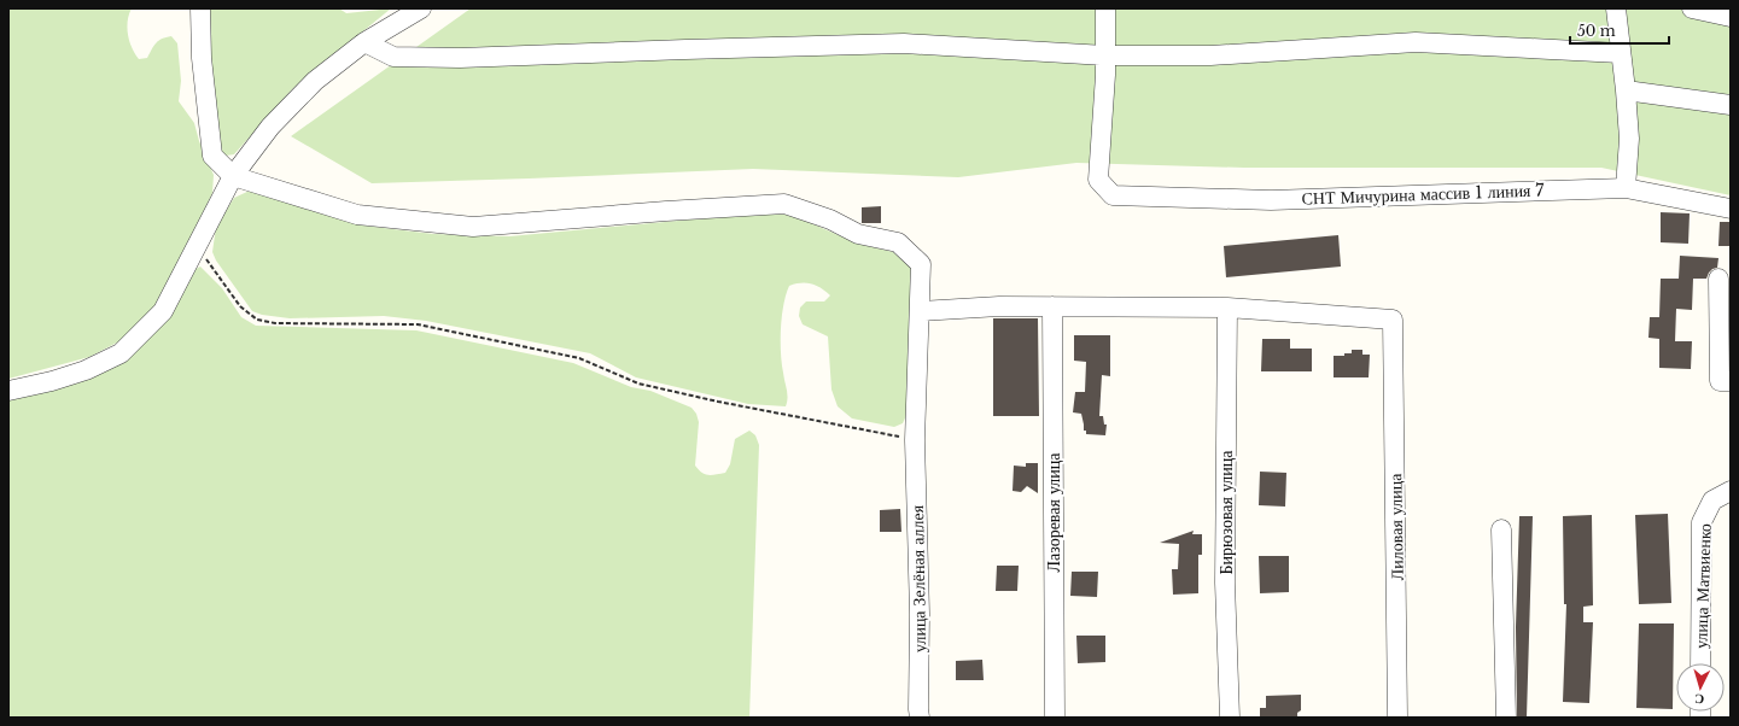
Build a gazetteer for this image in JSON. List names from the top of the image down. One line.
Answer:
{"streets":{"street":["СНТ Мичурина массив 1 линия 7","Лазоревая улица","Бирюзовая улица","Лиловая улица","улица Зелёная аллея","улица Матвиенко"]},"crossings":[["Бирюзовая улица","Лиловая улица"]],"scale_bar":"50 m","north":"bottom"}
